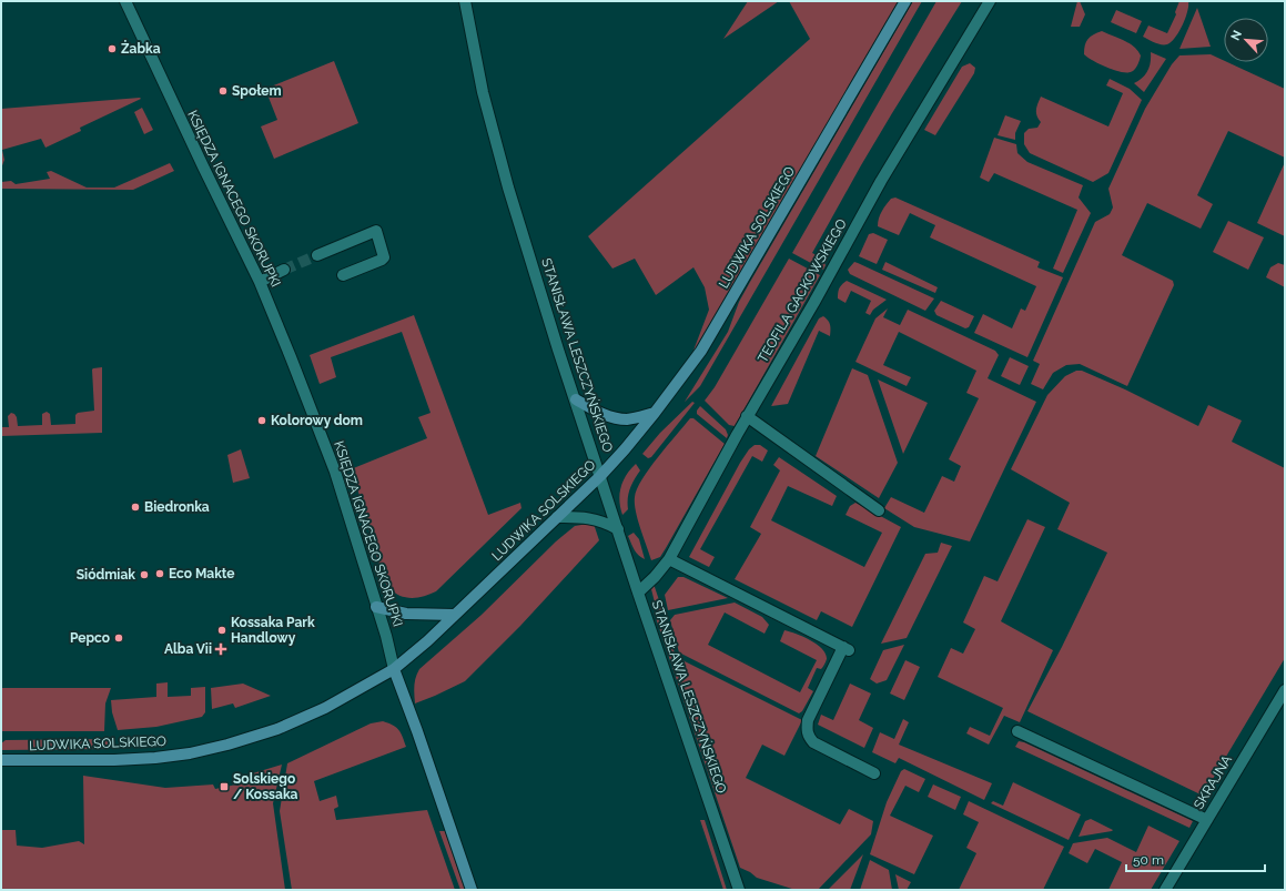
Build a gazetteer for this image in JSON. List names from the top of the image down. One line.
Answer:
{"streets":{"street":["KSIĘDZA IGNACEGO SKORUPKI","LUDWIKA SOLSKIEGO","TEOFILA GACKOWSKIEGO","STANISŁAWA LESZCZYŃSKIEGO","SKRAJNA"]},"crossings":[["KSIĘDZA IGNACEGO SKORUPKI","LUDWIKA SOLSKIEGO"],["LUDWIKA SOLSKIEGO","STANISŁAWA LESZCZYŃSKIEGO"],["TEOFILA GACKOWSKIEGO","STANISŁAWA LESZCZYŃSKIEGO"]],"places":{"other":["Żabka","Społem","Kolorowy dom","Biedronka","Eco Makte","Siódmiak","Kossaka Park Handlowy","Pepco"],"health":["Alba Vii"],"transit":["Solskiego / Kossaka"]},"scale_bar":"50 m","north":"top left"}
